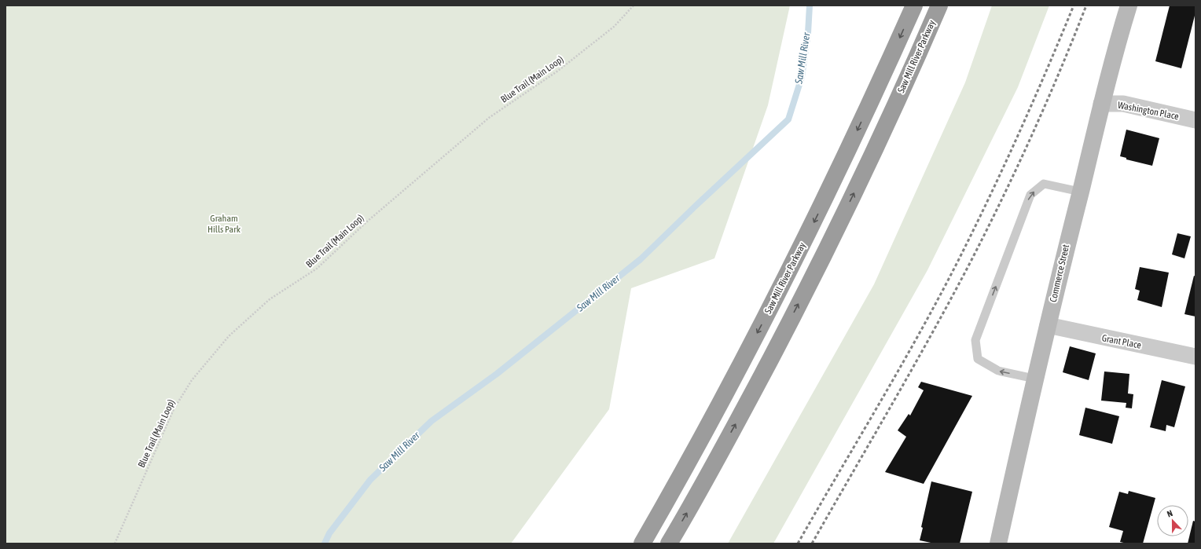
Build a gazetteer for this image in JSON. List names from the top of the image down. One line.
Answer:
{"streets":{"highway":["Saw Mill River Parkway"],"main road":["Commerce Street"],"street":["Washington Place","Grant Place"],"path":["Blue Trail (Main Loop)"]},"crossings":[["Washington Place","Commerce Street"],["Commerce Street","Grant Place"]],"water":["Saw Mill River"],"parks":["Graham Hills Park"],"north":"top"}
